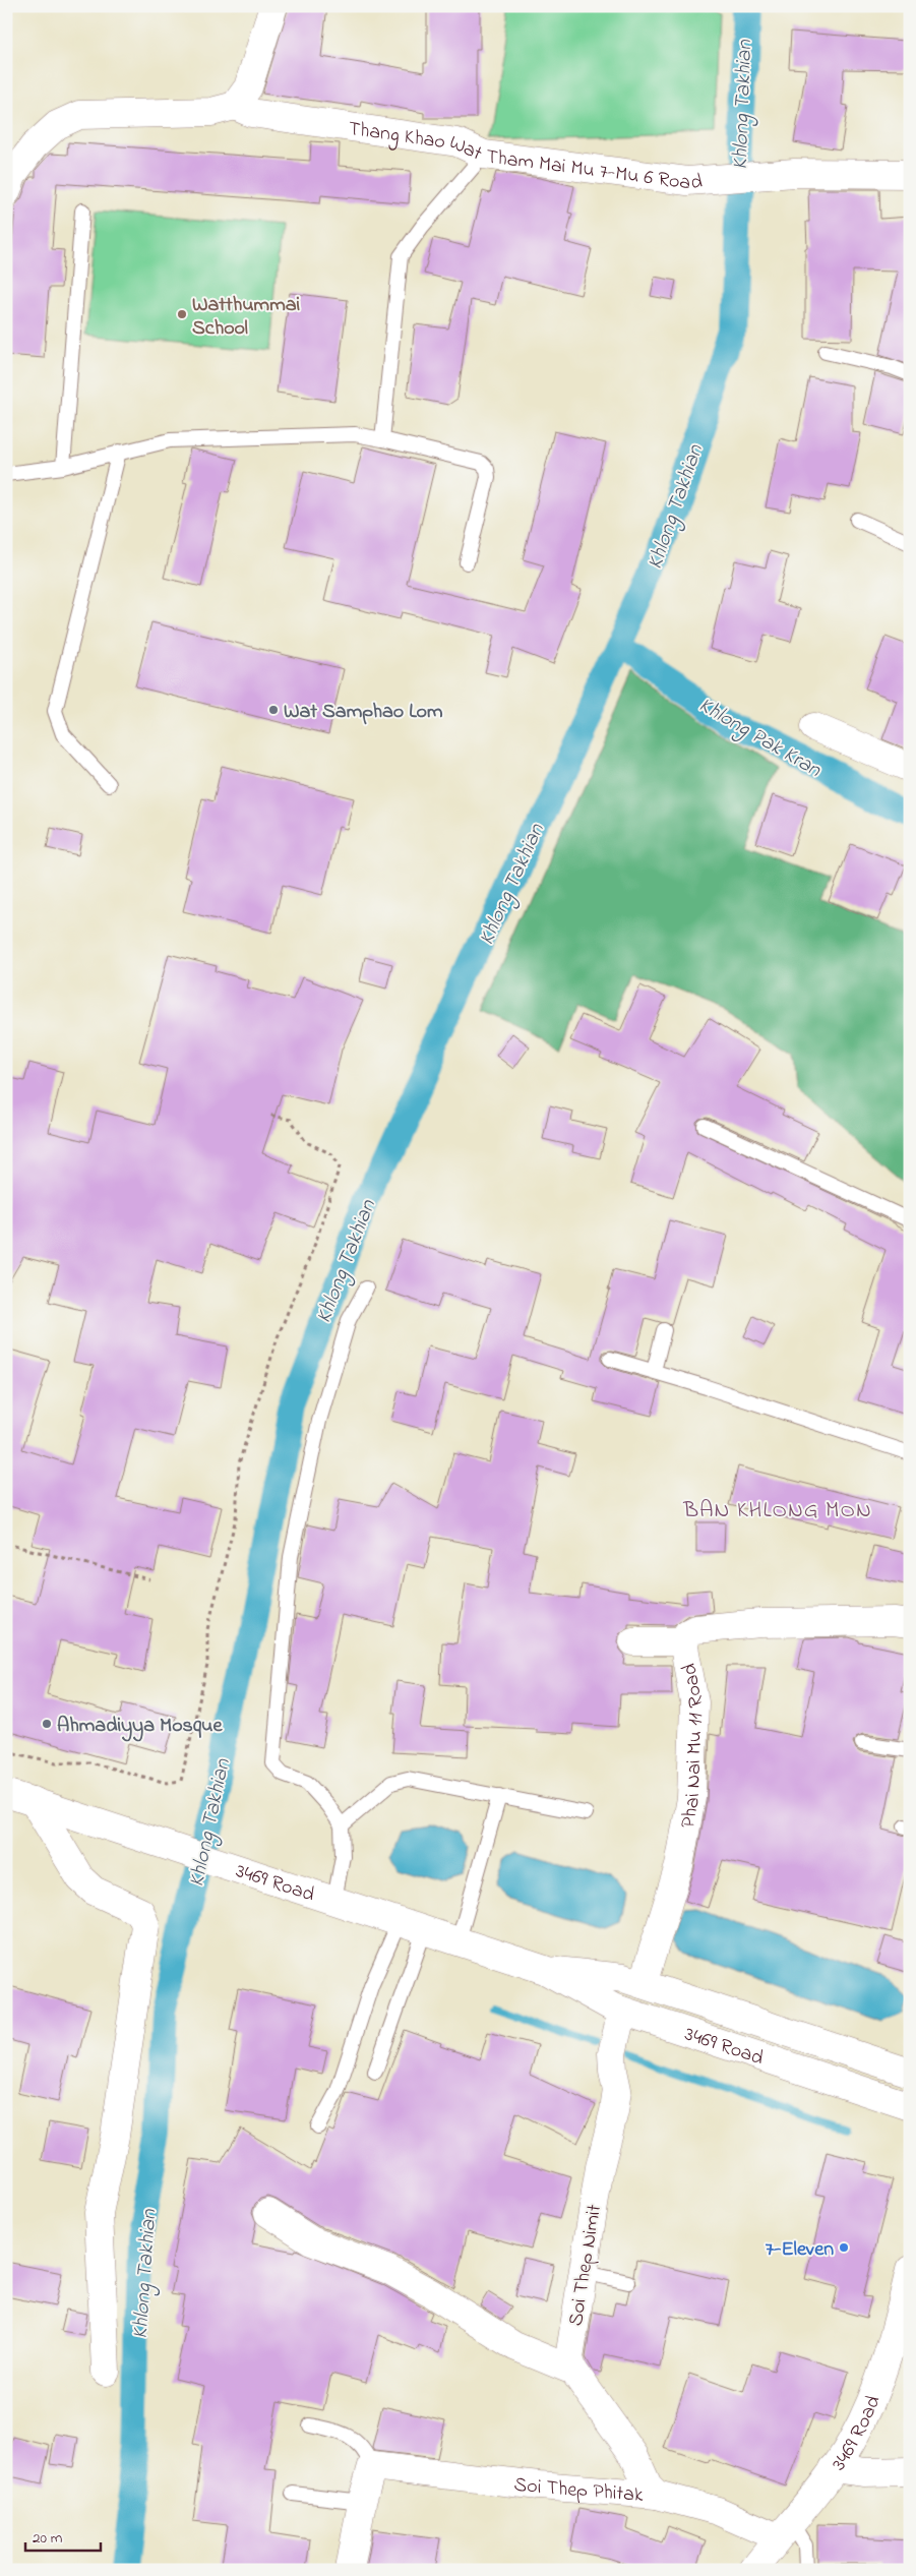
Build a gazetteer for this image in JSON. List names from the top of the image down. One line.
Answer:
{"streets":{"street":["Thang Khao Wat Tham Mai Mu 7-Mu 6 Road","Phai Nai Mu 11 Road","3469 Road","Soi Thep Nimit","Soi Thep Phitak"]},"crossings":[["Phai Nai Mu 11 Road","3469 Road"],["3469 Road","Soi Thep Nimit"],["3469 Road","Soi Thep Phitak"],["Soi Thep Nimit","Soi Thep Phitak"]],"districts":["BAN KHLONG MON"],"water":["Khlong Takhian","Khlong Pak Kran"],"places":["Watthummai School","Wat Samphao Lom","Ahmadiyya Mosque","7-Eleven"],"scale_bar":"20 m"}
